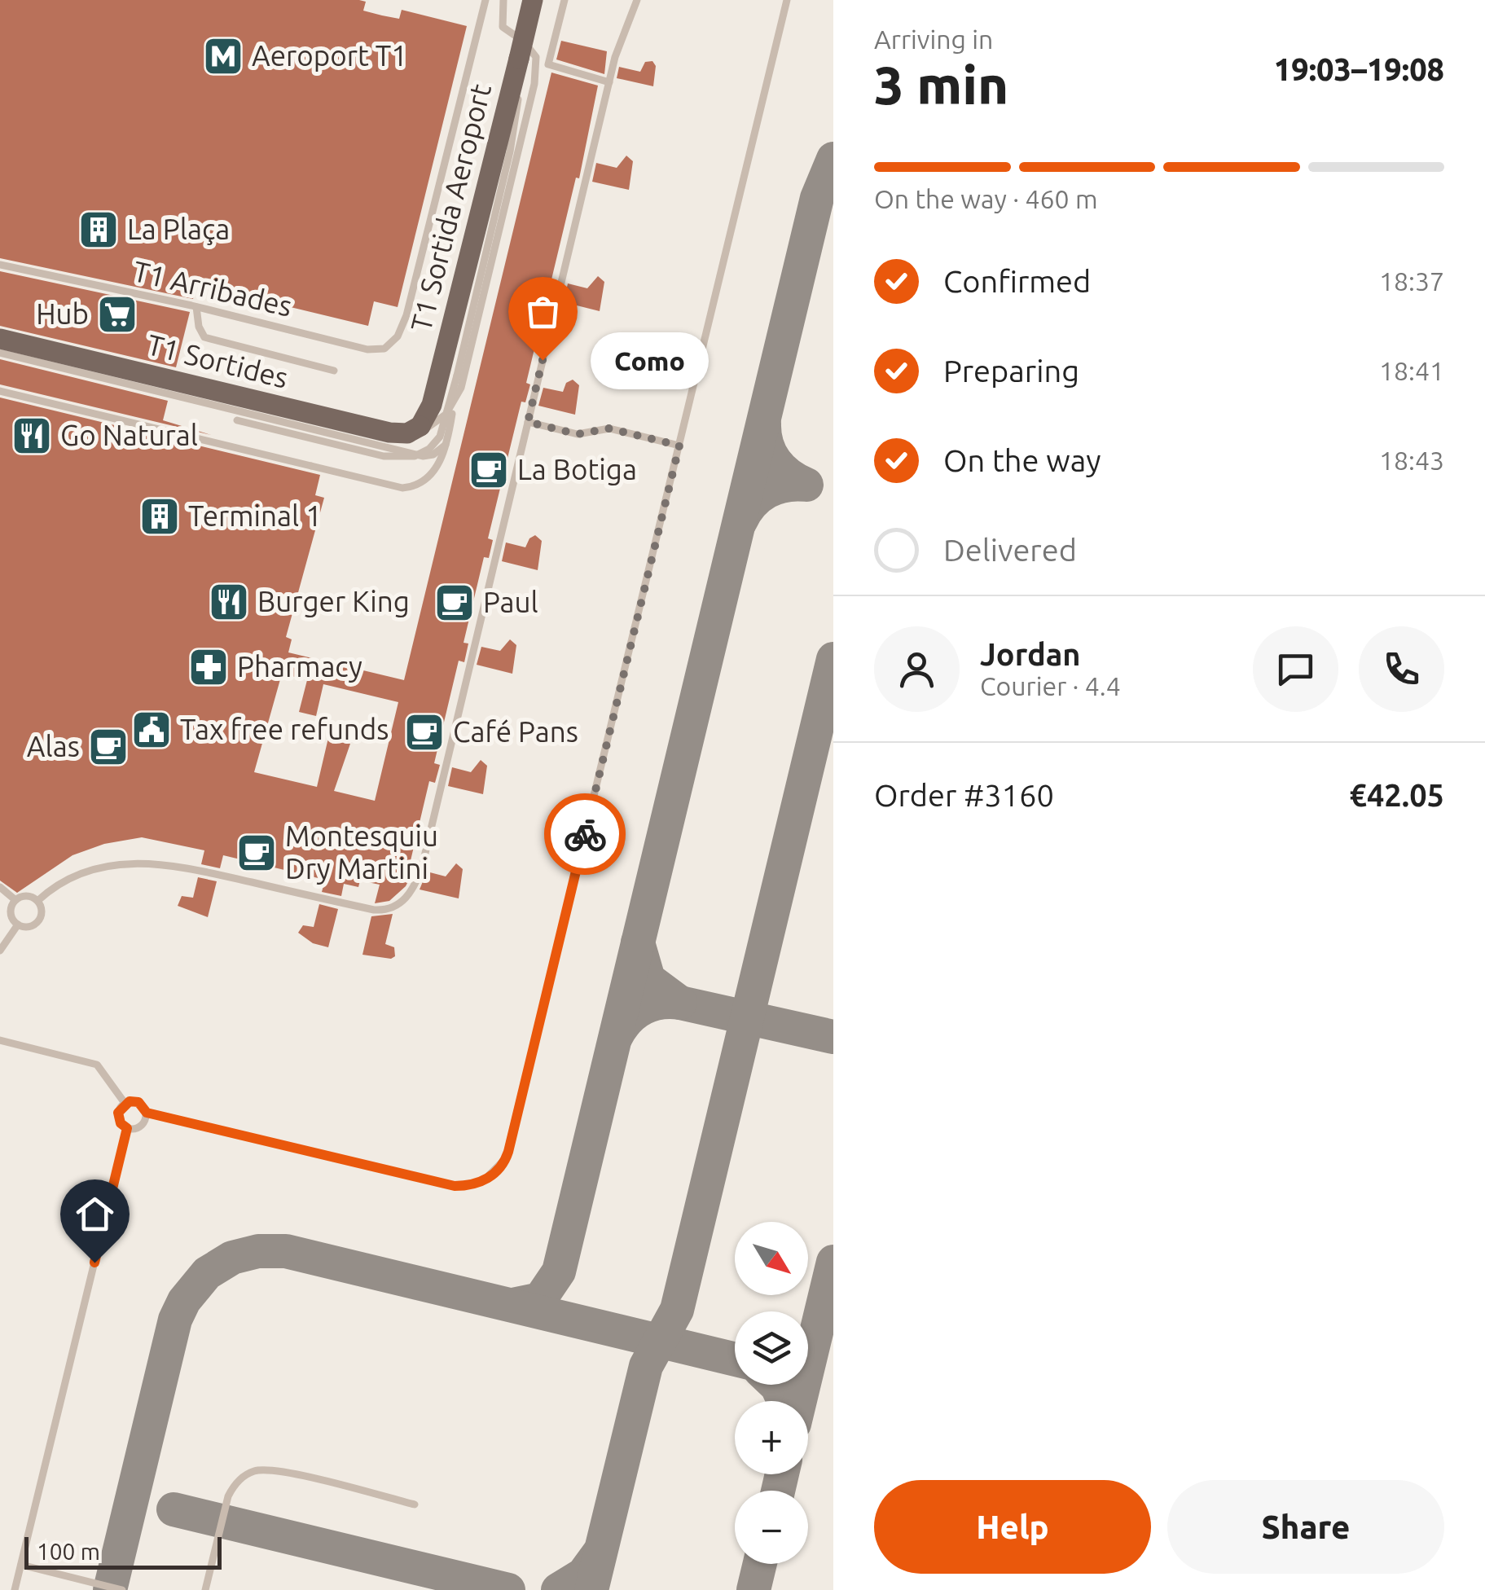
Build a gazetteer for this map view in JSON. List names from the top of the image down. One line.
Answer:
{"streets":{"main road":["T1 Sortida Aeroport","T1 Sortides"],"lane":["T1 Arribades"]},"crossings":[["T1 Sortida Aeroport","T1 Sortides"]],"places":{"metro station":["Aeroport T1"],"building":["La Plaça","Terminal 1"],"supermarket":["Hub"],"other":["Como"],"restaurant":["Go Natural","Burger King"],"cafe":["La Botiga","Paul","Café Pans","Alas","Montesquiu Dry Martini"],"pharmacy":["Pharmacy"],"public building":["Tax free refunds"]},"scale_bar":"100 m","north":"bottom right","page":{"heading":["3 min","Arriving in","19:03–19:08"],"panel":["Jordan","Courier · 4.4","Order #3160","€42.05"],"bar":"On the way · 460 m","list":[["Confirmed","18:37"],["Preparing","18:41"],["On the way","18:43"],"Delivered"],"bubble":"Como","map_buttons":["+","−"],"buttons":["Help","Share"],"scale":"100 m"}}
